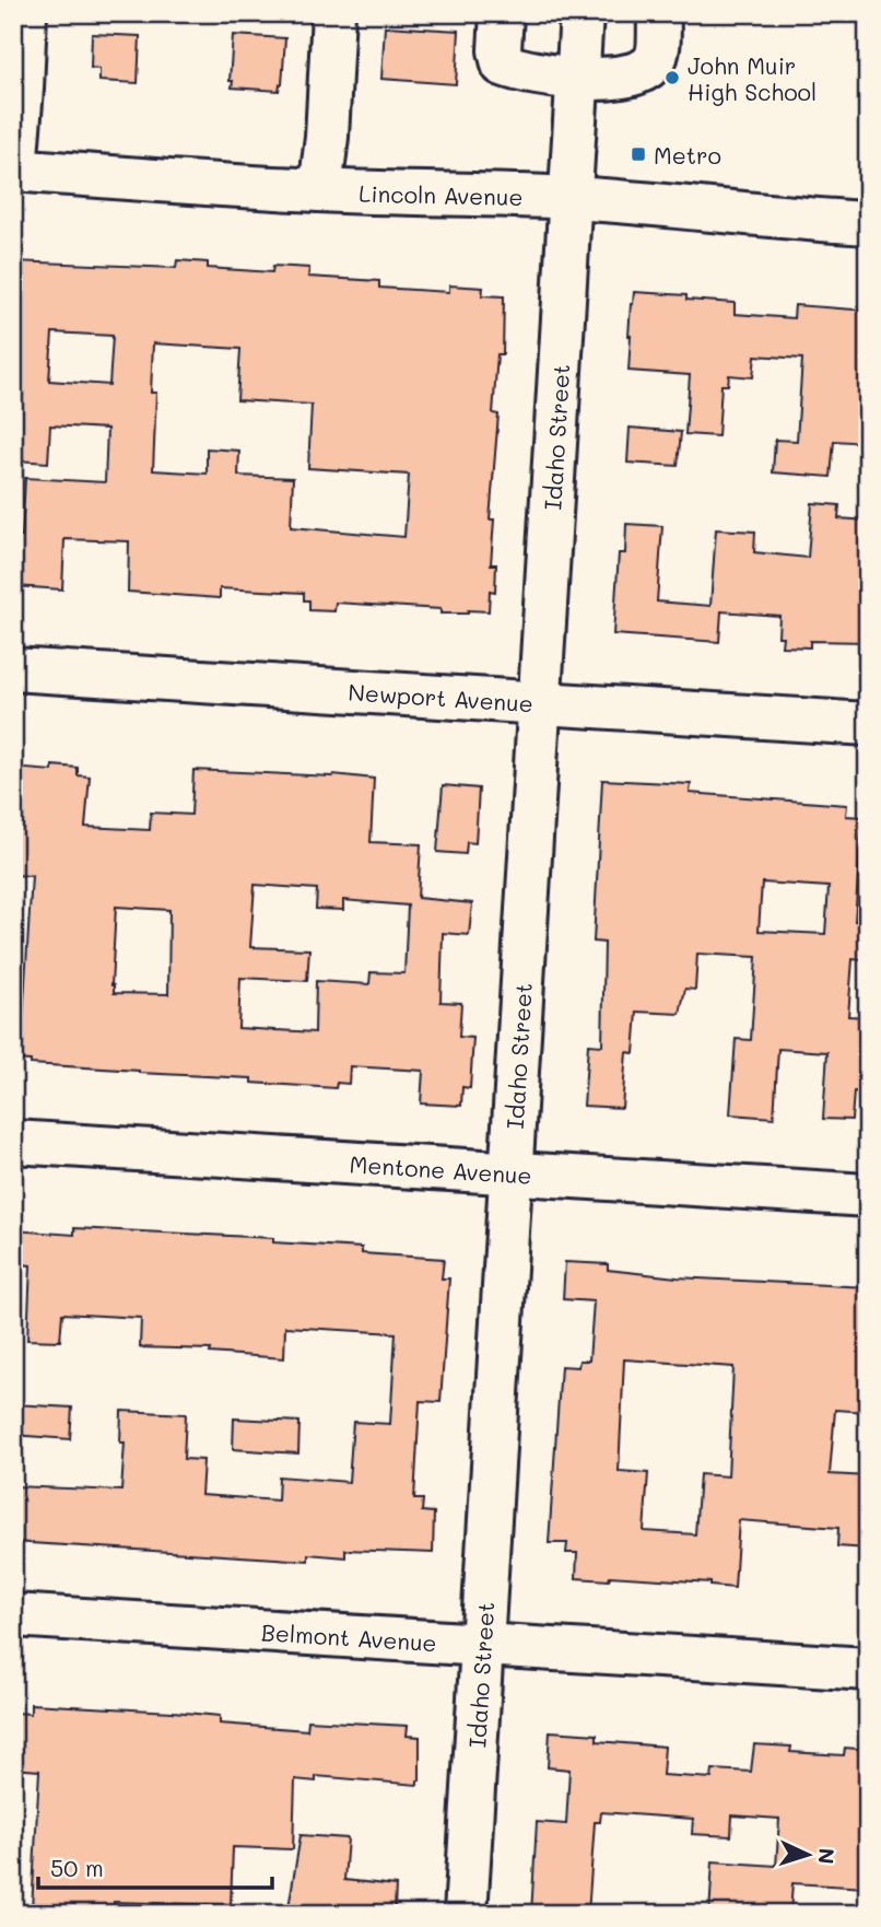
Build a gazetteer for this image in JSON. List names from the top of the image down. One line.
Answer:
{"streets":{"street":["Lincoln Avenue","Idaho Street","Newport Avenue","Mentone Avenue","Belmont Avenue"]},"crossings":[["Lincoln Avenue","Idaho Street"],["Idaho Street","Newport Avenue"],["Idaho Street","Mentone Avenue"],["Idaho Street","Belmont Avenue"]],"places":{"other":["John Muir High School"],"transit":["Metro"]},"scale_bar":"50 m","north":"right"}
